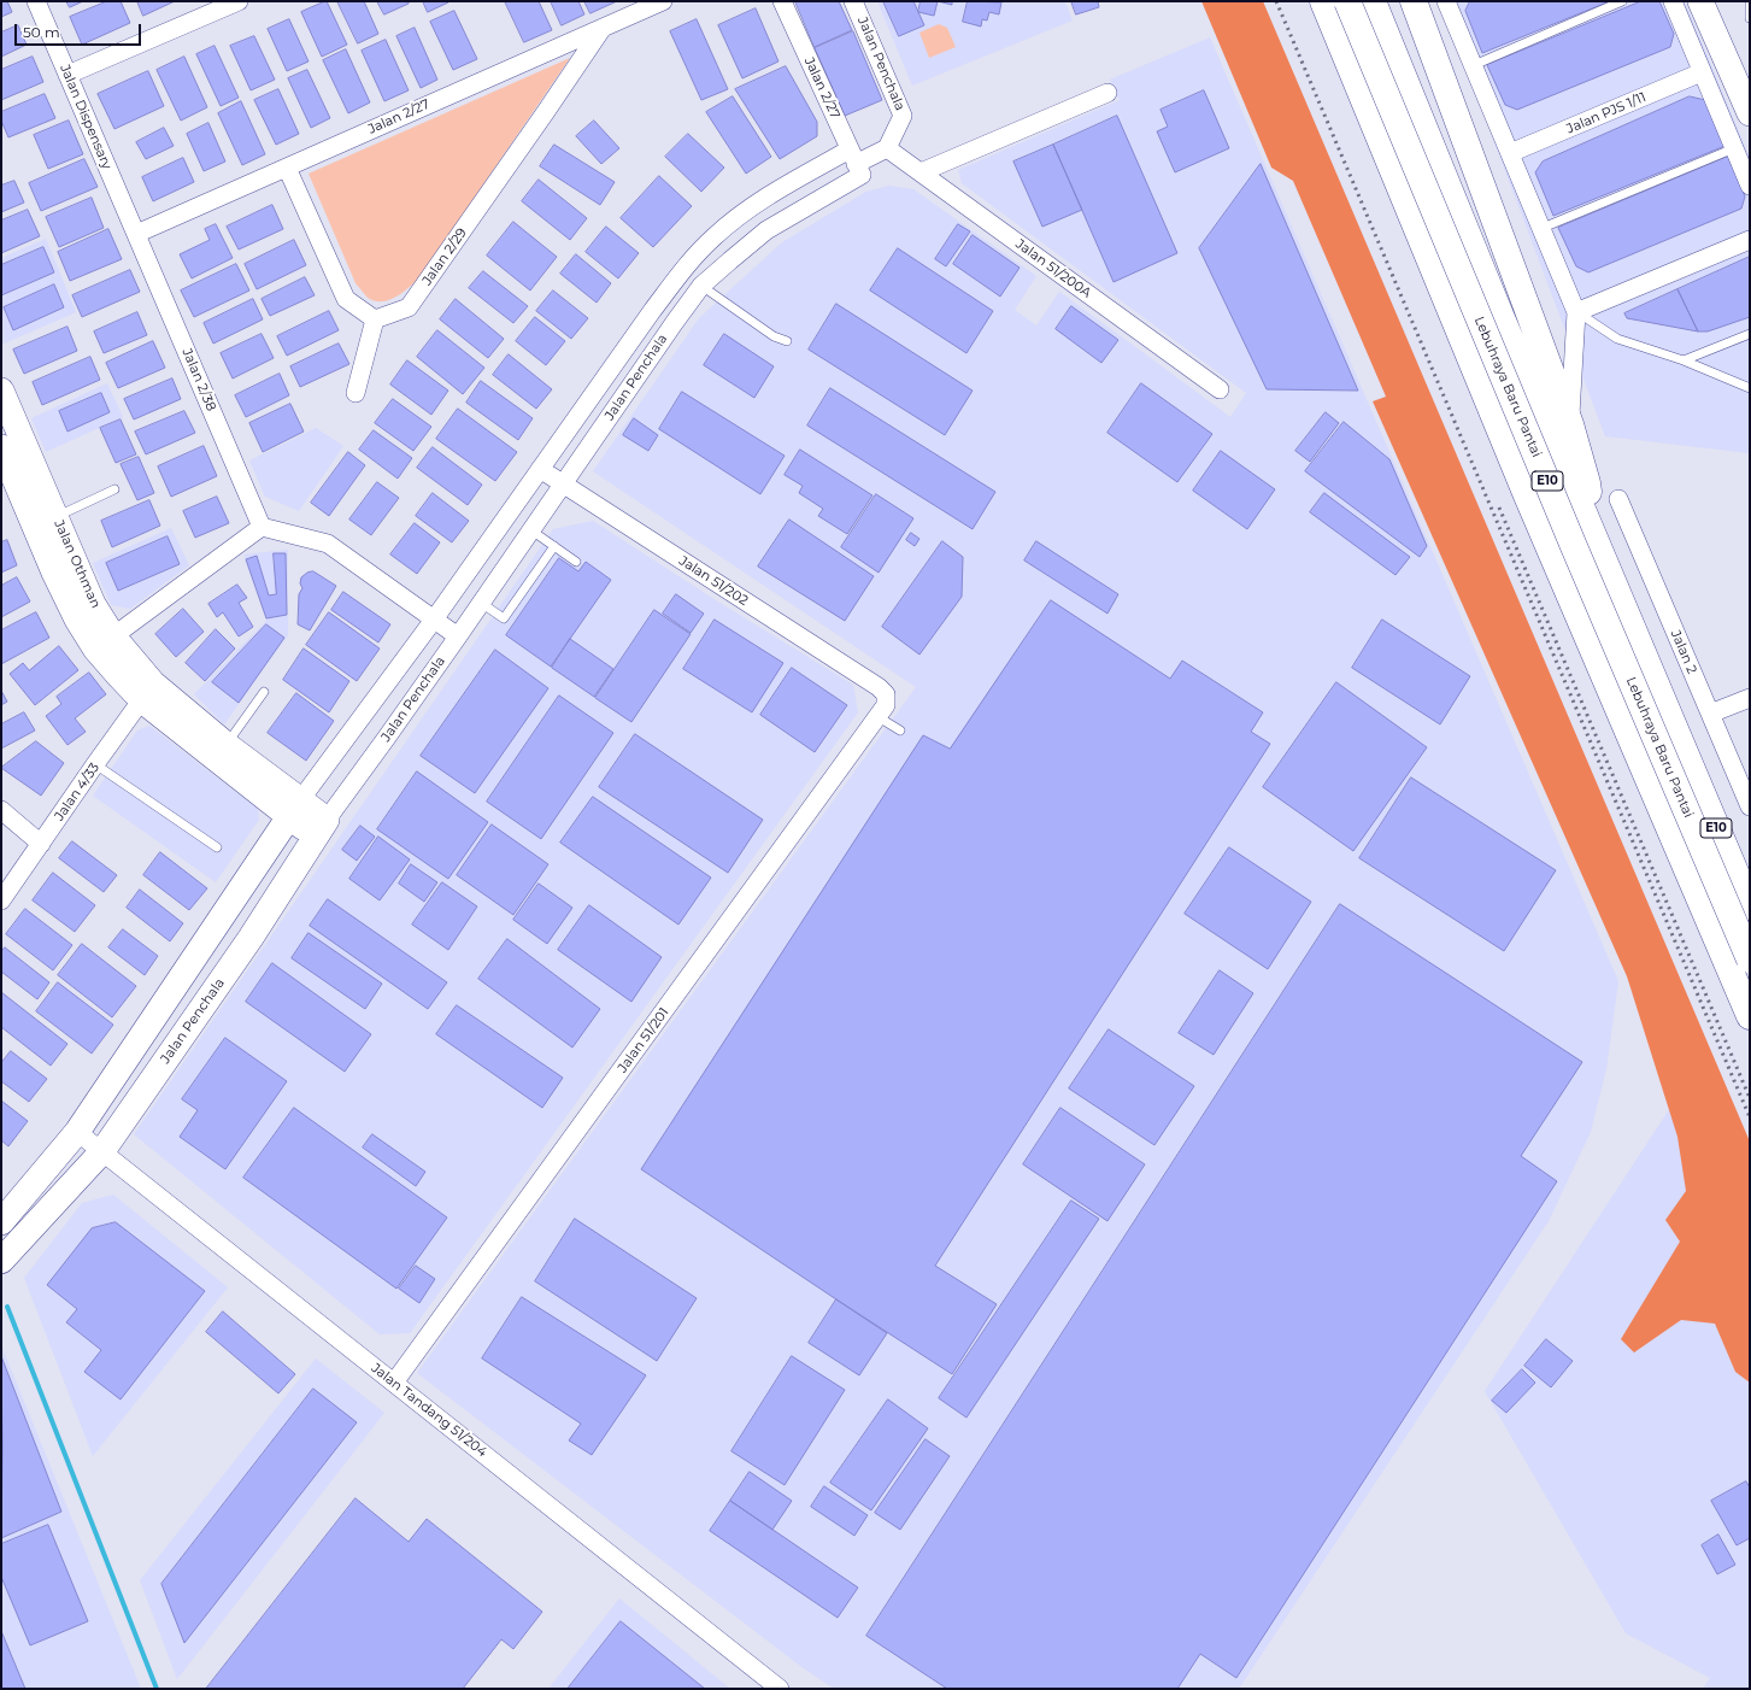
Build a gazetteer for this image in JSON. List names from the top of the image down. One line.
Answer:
{"streets":{"highway":["Lebuhraya Baru Pantai","E10"],"main road":["Jalan Penchala","Jalan Othman"],"street":["Jalan 2/27","Jalan PJS 1/11","Jalan Dispensary","Jalan 2/29","Jalan 51/200A","Jalan 2/38","Jalan 51/202","Jalan 2","Jalan 4/33","Jalan 51/201","Jalan Tandang 51/204"]},"crossings":[["Jalan Penchala","Jalan 2/27"],["Jalan Penchala","Jalan 51/200A"],["Jalan Penchala","Jalan Othman"],["Jalan Penchala","Jalan 51/202"],["Jalan Penchala","Jalan Tandang 51/204"],["Jalan 2/27","Jalan Dispensary"],["Jalan 2/27","Jalan 2/29"],["Jalan 2/27","Jalan 2/38"],["Jalan Dispensary","Jalan 2/38"],["Jalan Othman","Jalan 4/33"],["Jalan 51/202","Jalan 51/201"],["Jalan 51/201","Jalan Tandang 51/204"]],"scale_bar":"50 m"}
